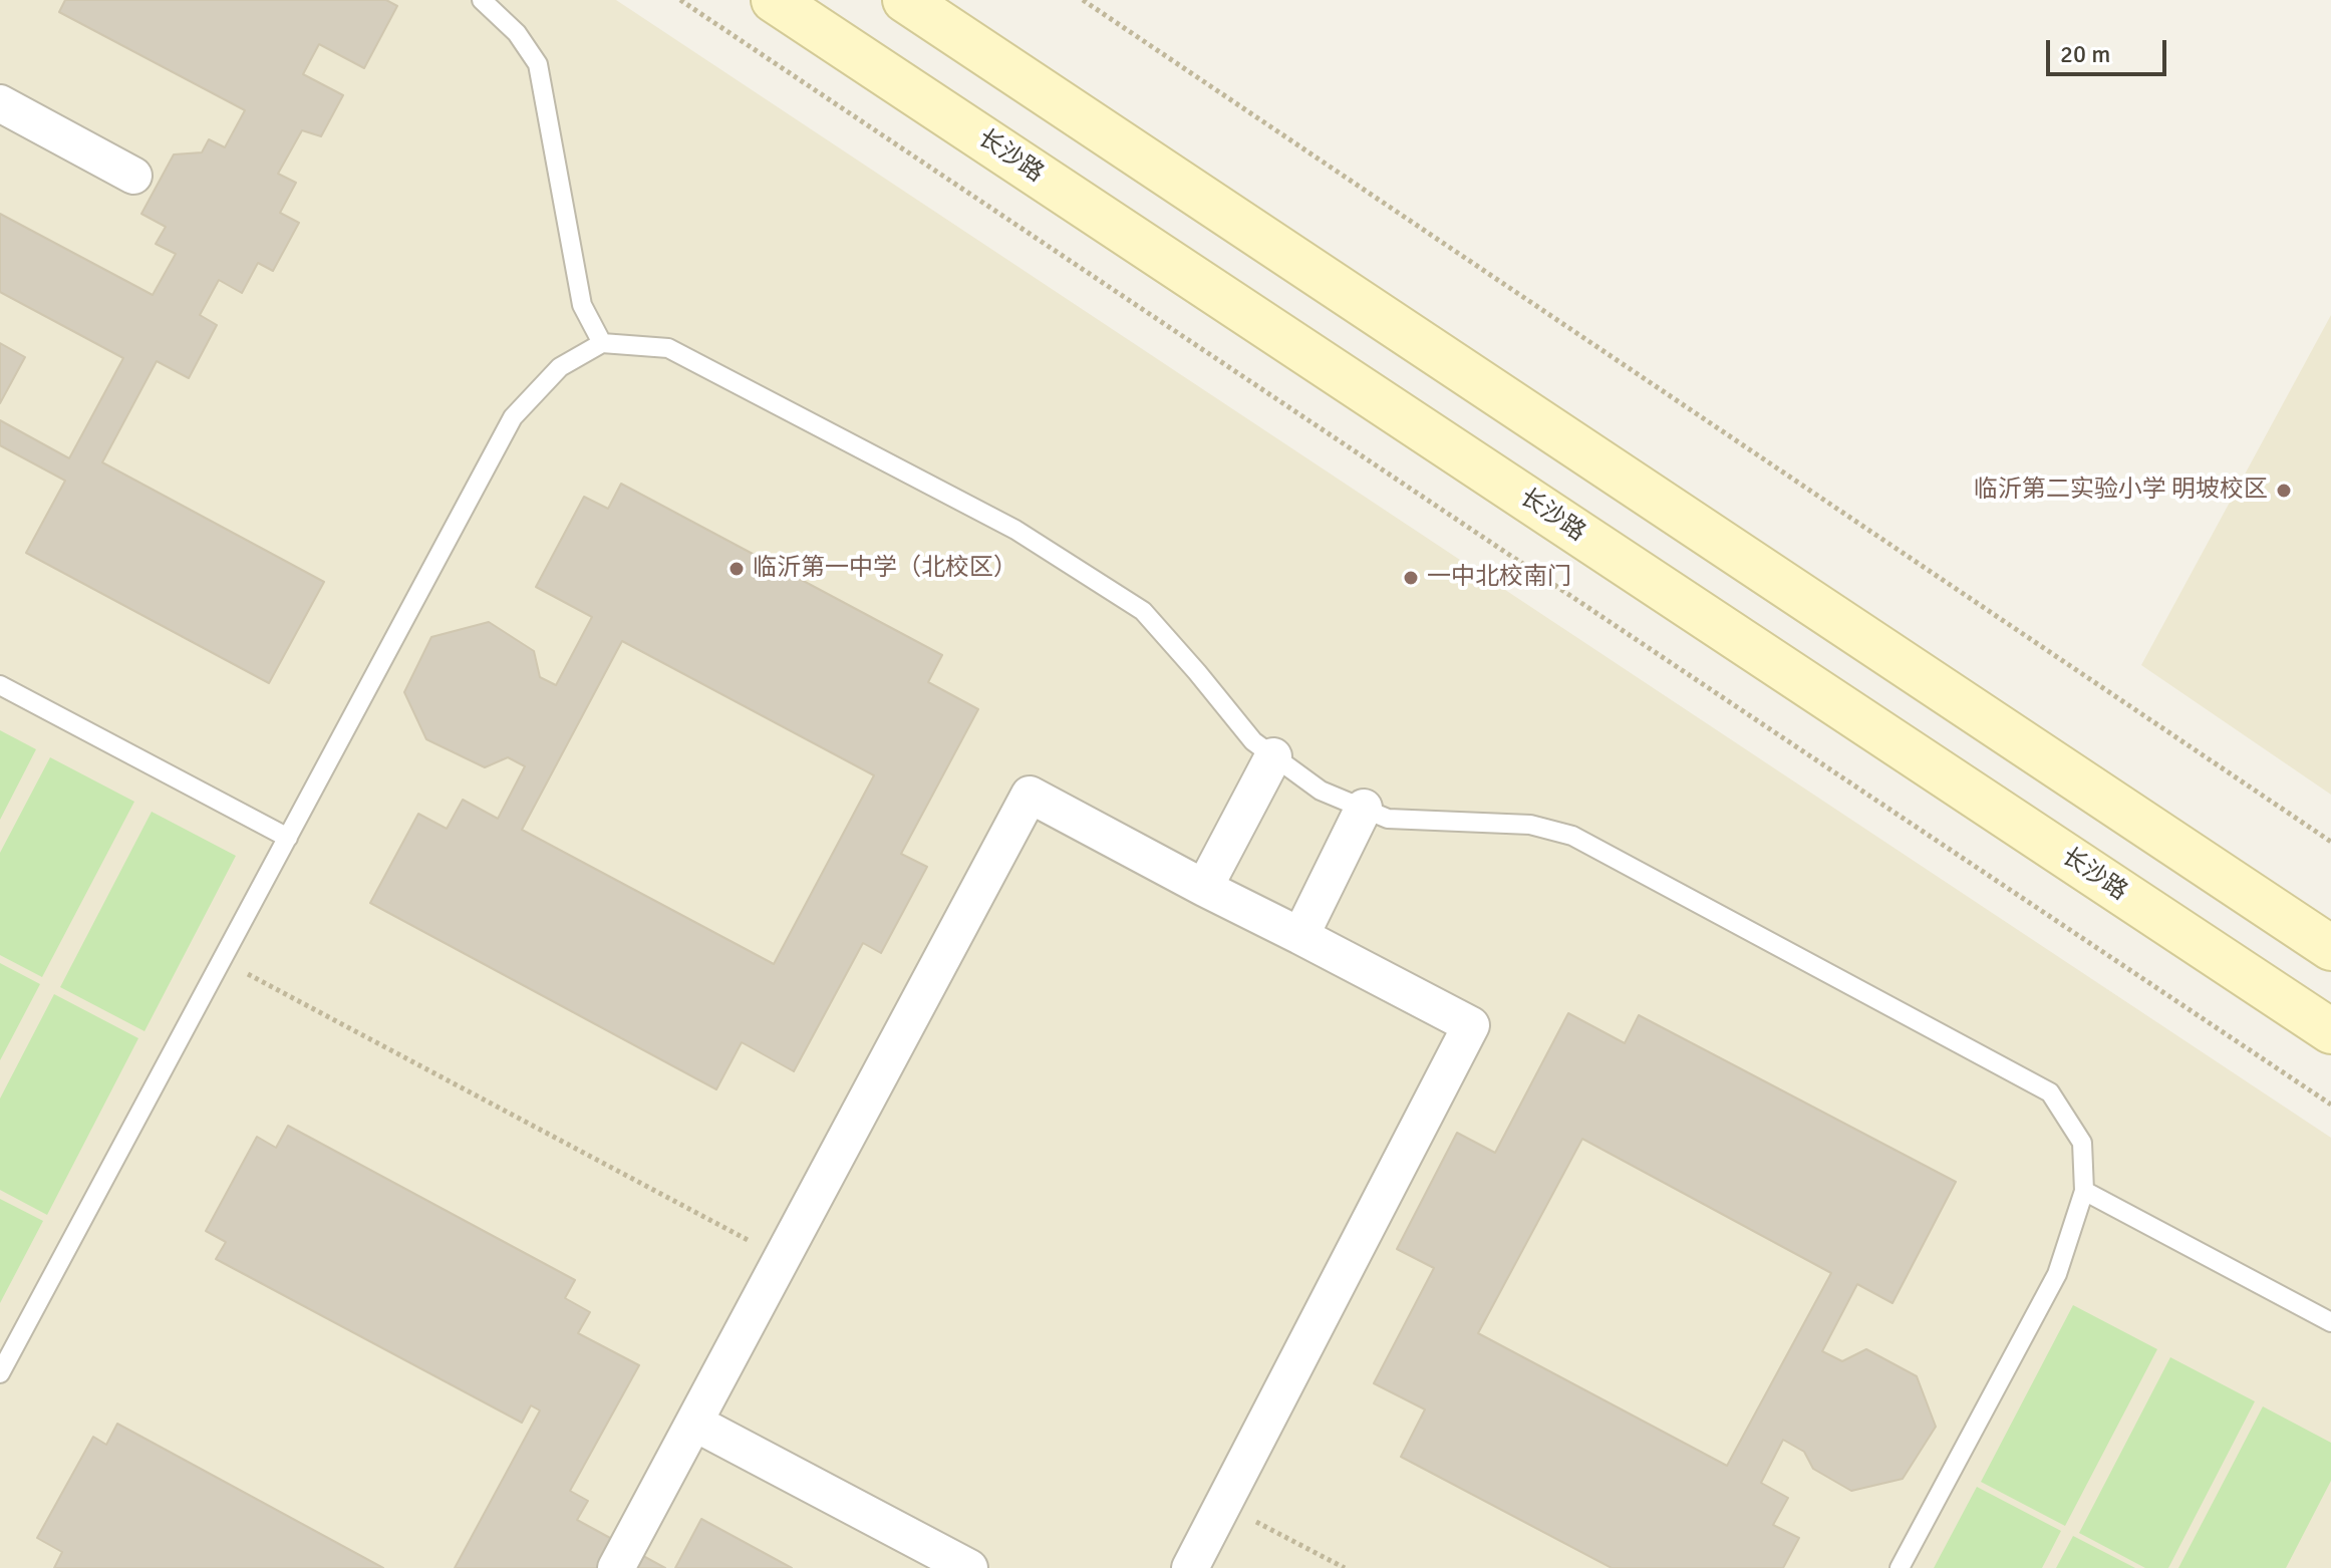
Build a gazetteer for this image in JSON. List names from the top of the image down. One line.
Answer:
{"streets":{"main road":["长沙路"]},"places":["临沂第二实验小学 明坡校区","临沂第一中学（北校区）","一中北校南门"],"scale_bar":"20 m"}
